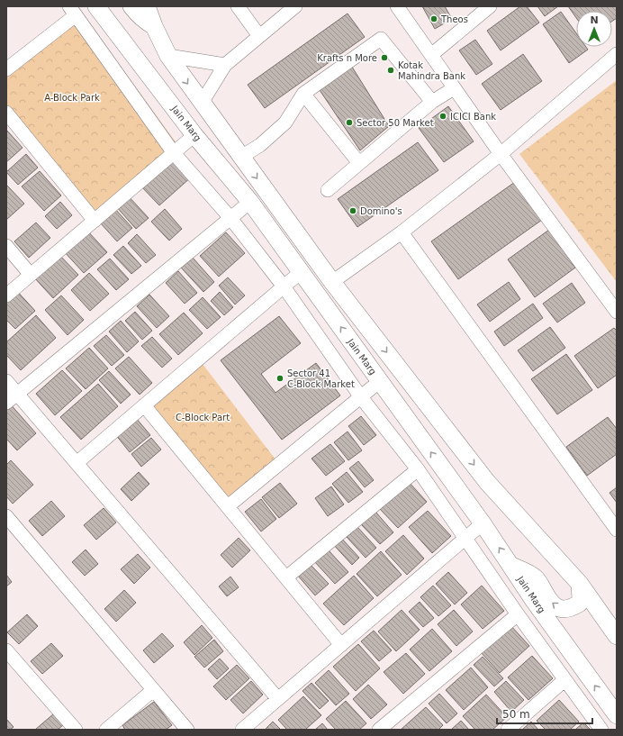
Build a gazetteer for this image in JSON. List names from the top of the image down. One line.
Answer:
{"streets":{"street":["Jain Marg"]},"parks":["A-Block Park","C-Block Part"],"places":["Theos","Krafts n More","Kotak Mahindra Bank","ICICI Bank","Sector 50 Market","Domino's","Sector 41 C-Block Market"],"scale_bar":"50 m","north":"top"}
